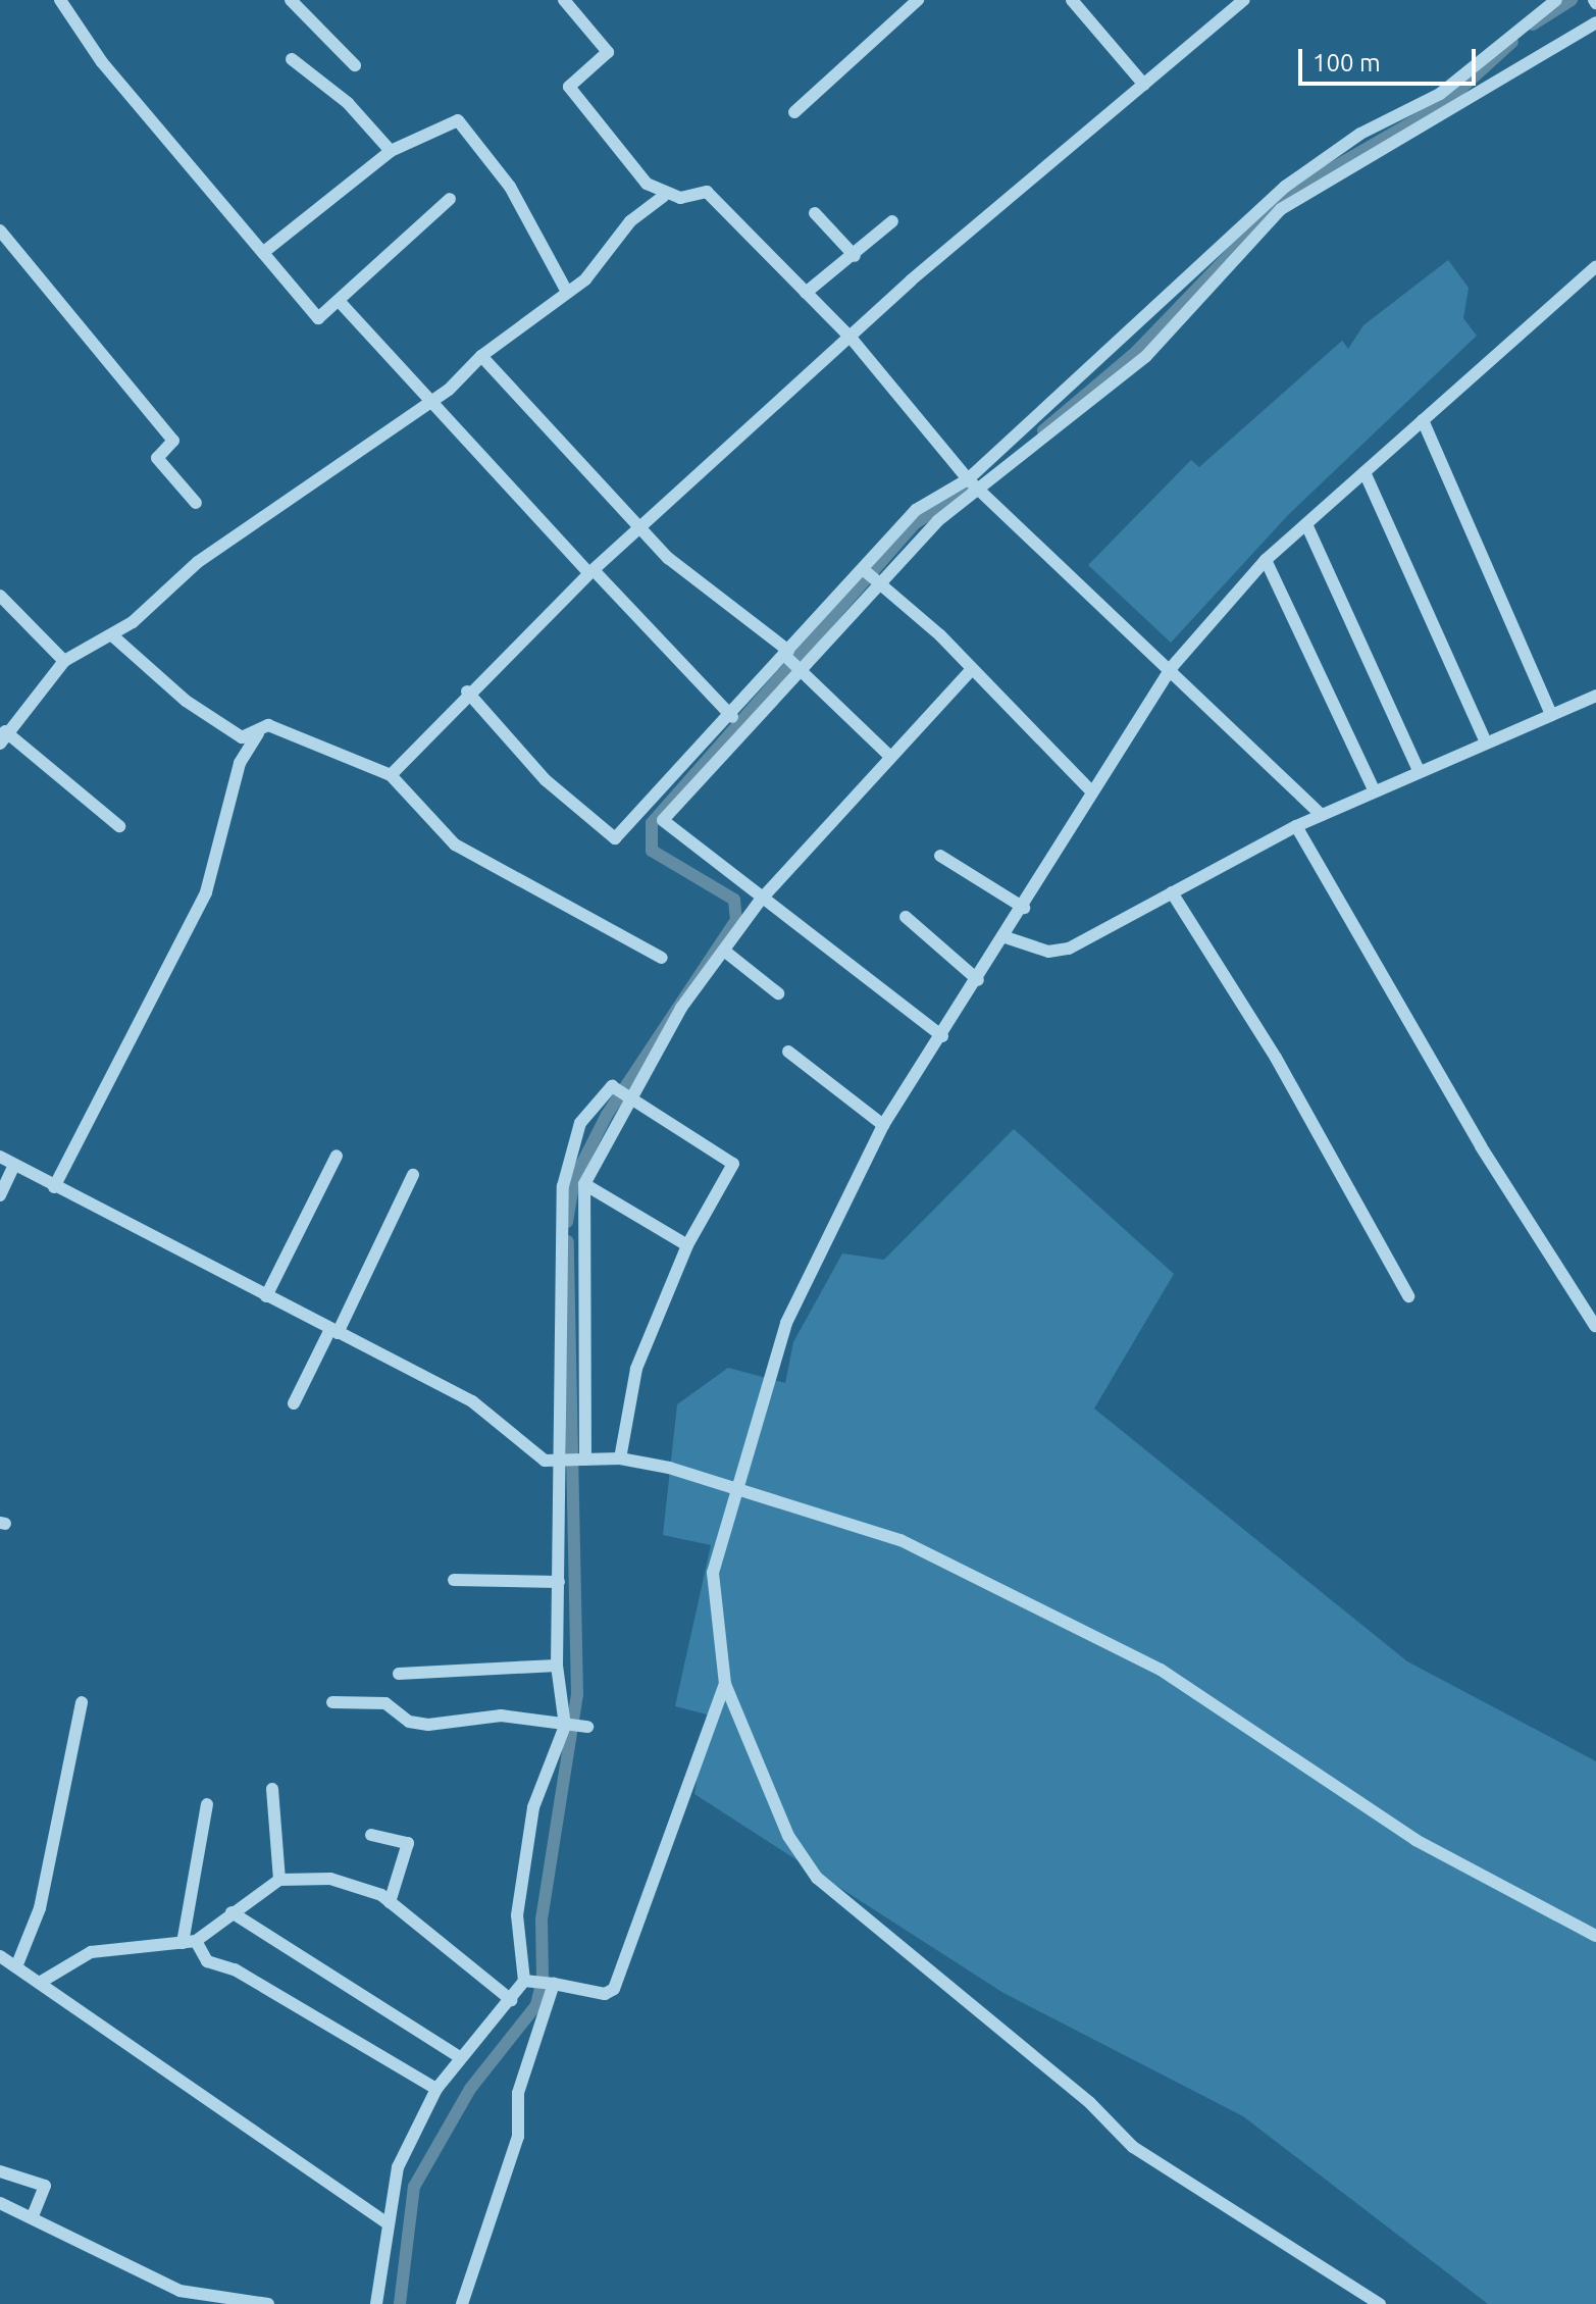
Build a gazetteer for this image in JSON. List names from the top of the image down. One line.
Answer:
{"scale_bar":"100 m"}
